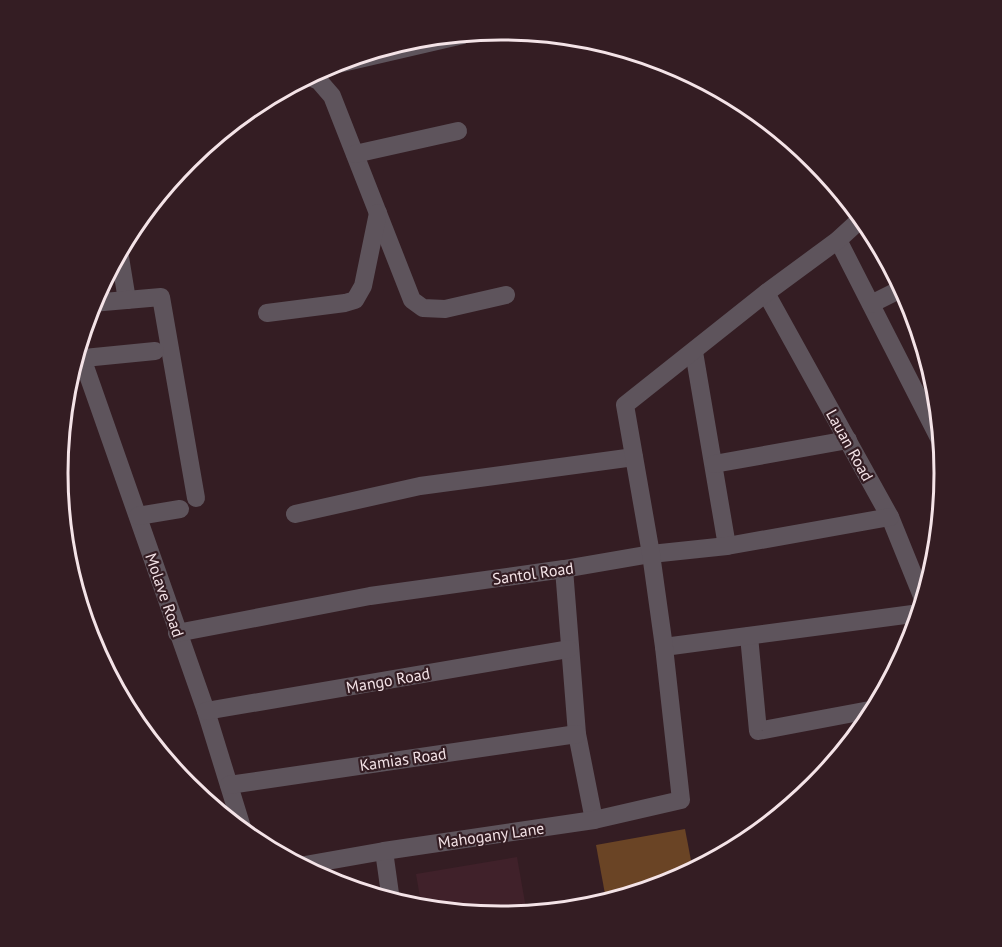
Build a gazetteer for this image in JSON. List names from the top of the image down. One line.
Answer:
{"streets":{"street":["Lauan Road","Santol Road","Molave Road","Mango Road","Kamias Road","Mahogany Lane"]},"crossings":[["Lauan Road","Santol Road"],["Santol Road","Molave Road"],["Molave Road","Mango Road"],["Molave Road","Kamias Road"]]}
